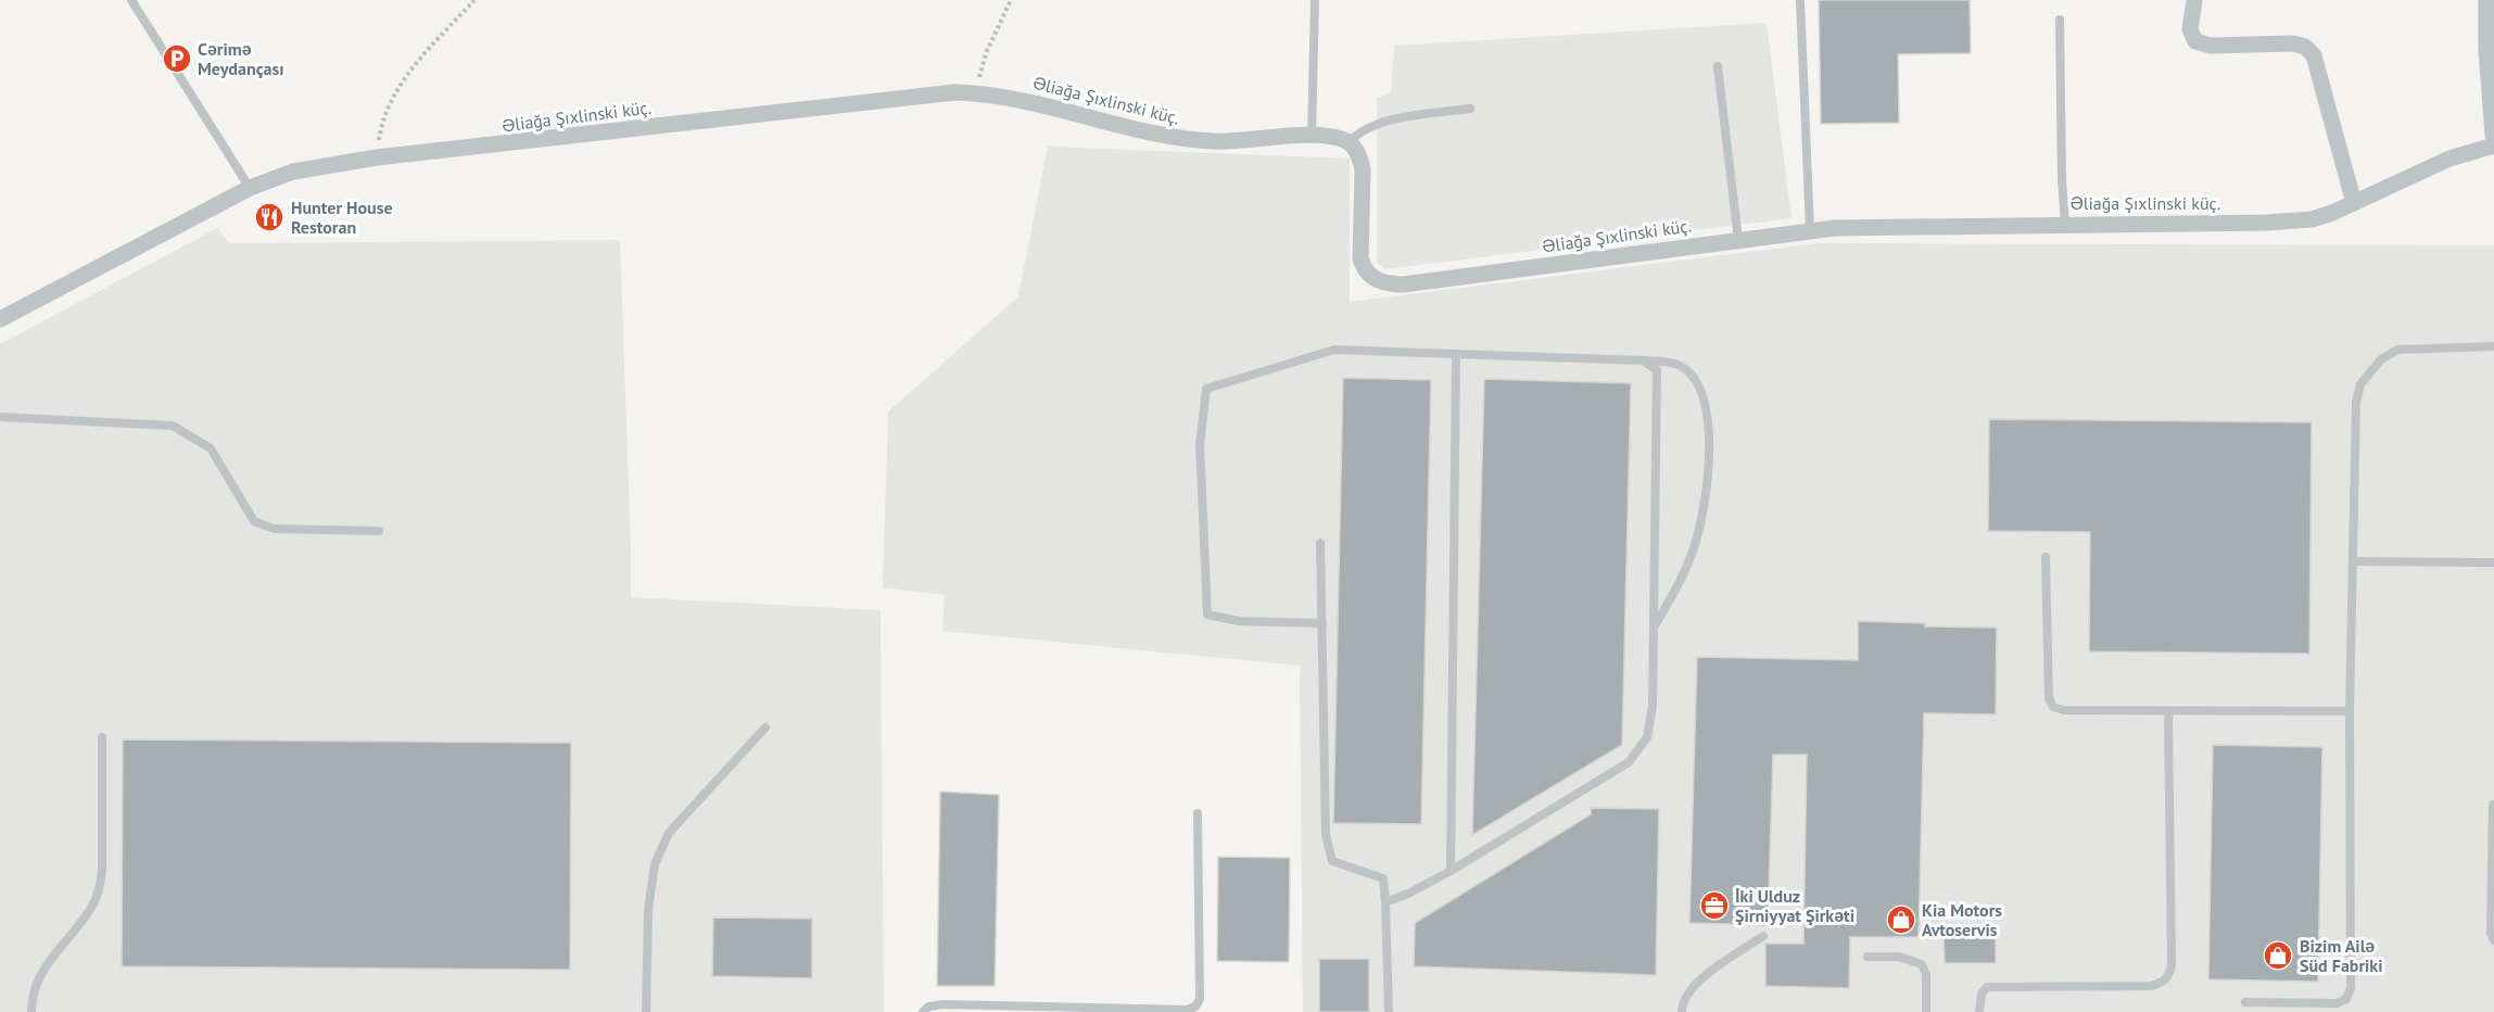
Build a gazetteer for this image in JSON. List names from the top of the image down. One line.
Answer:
{"streets":{"street":["Əliağa Şıxlinski küç."]},"places":{"parking":["Cərimə Meydançası"],"restaurant":["Hunter House Restoran"],"office":["İki Ulduz Şirniyyat Şirkəti"],"shop":["Kia Motors Avtoservis","Bizim Ailə Süd Fabriki"]}}
